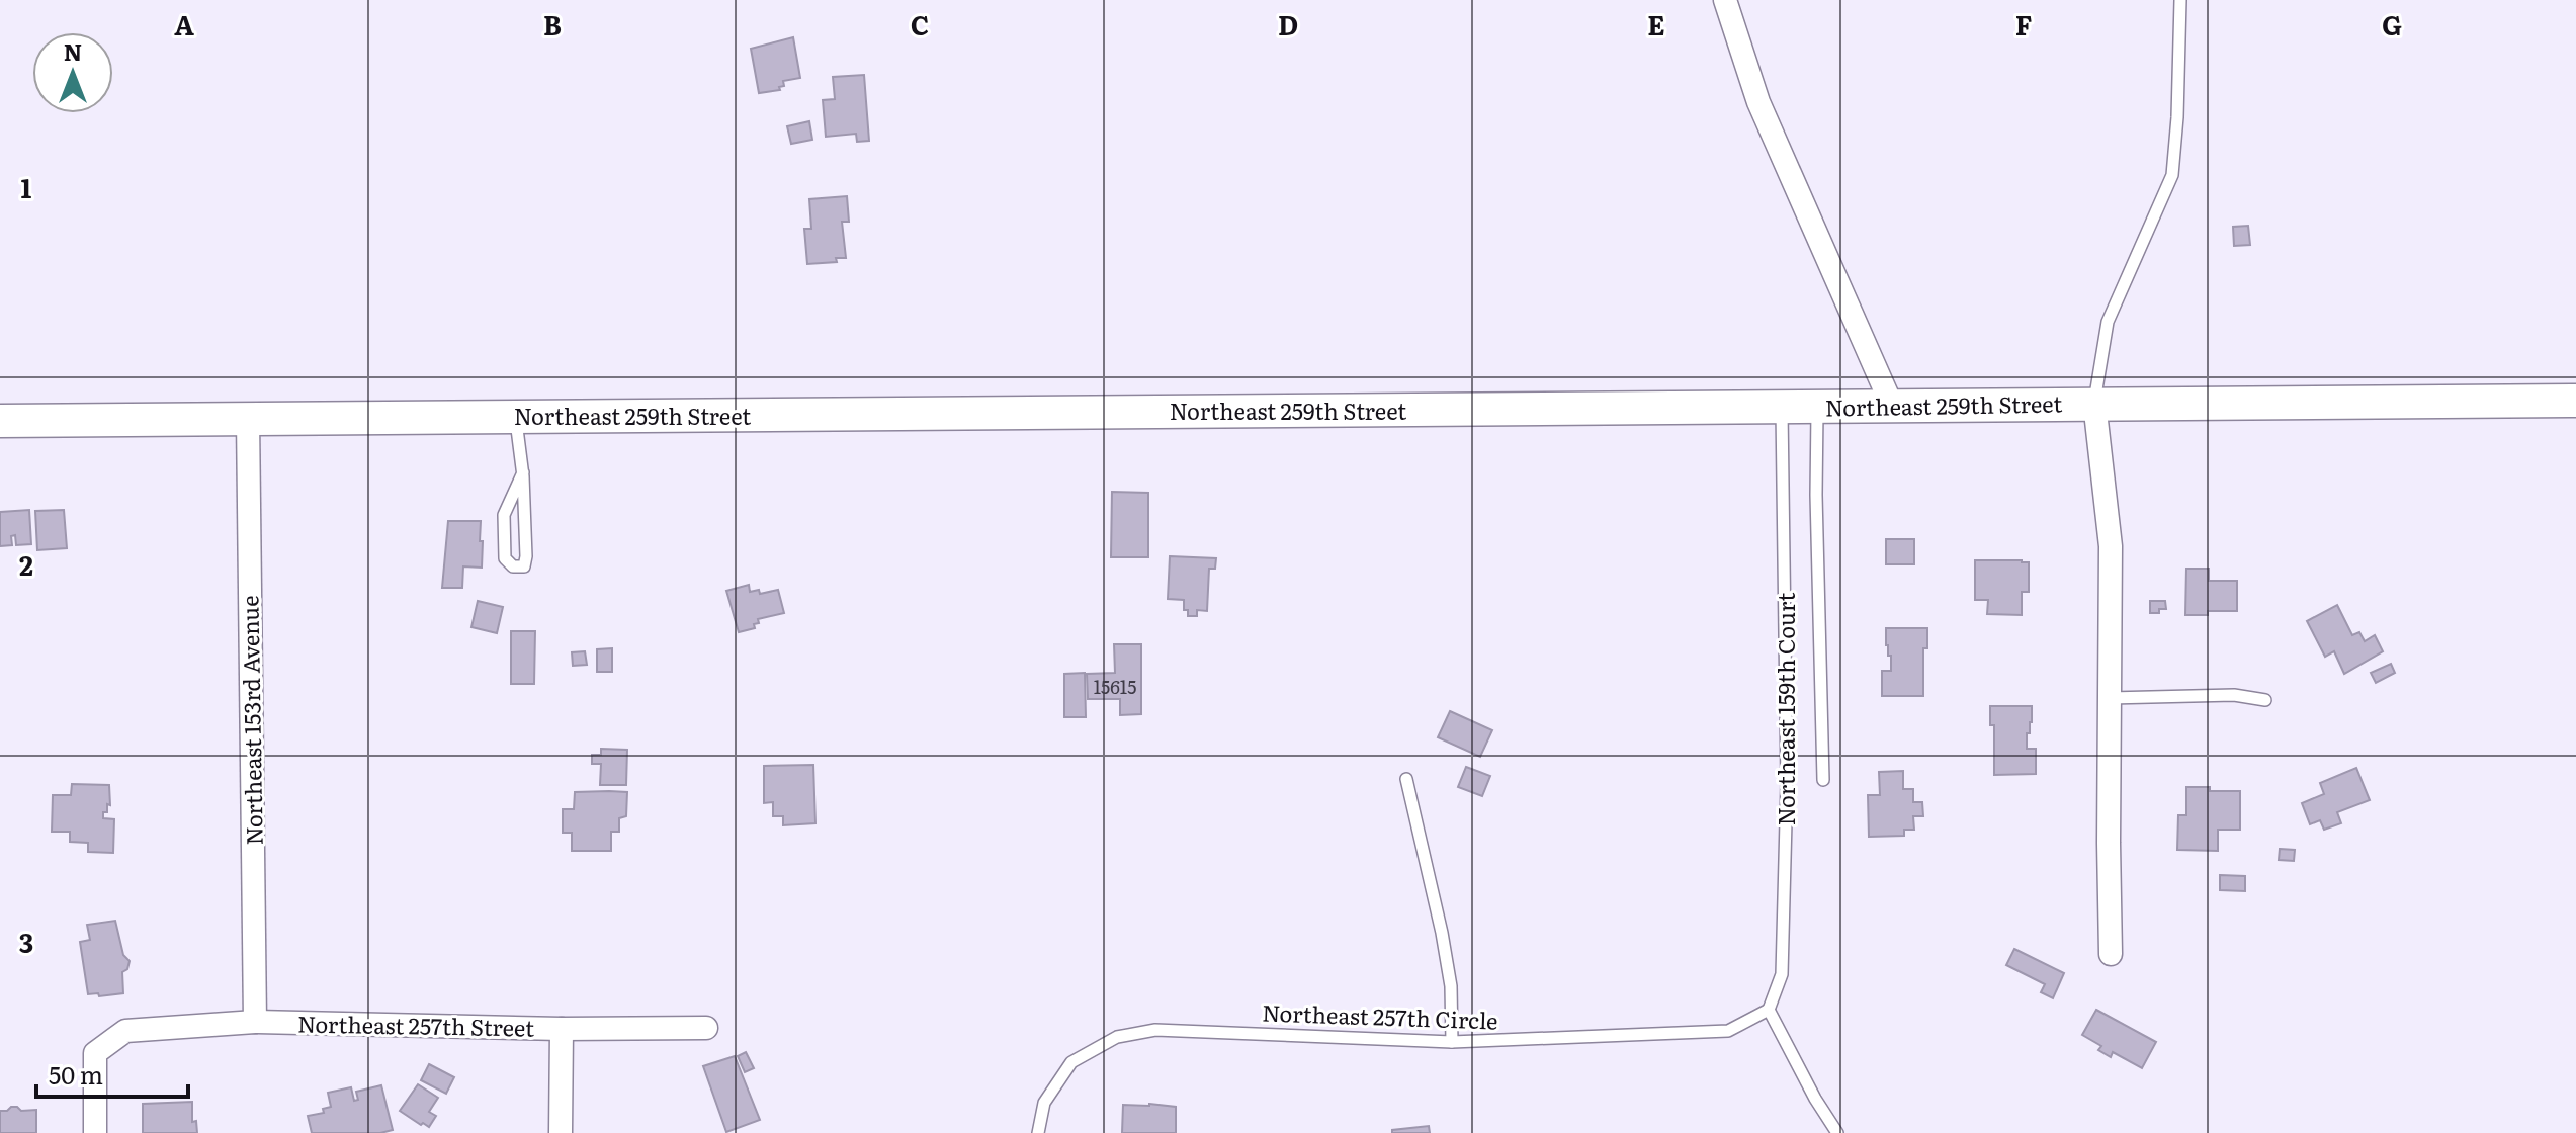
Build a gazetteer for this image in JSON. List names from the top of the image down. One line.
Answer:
{"streets":{"street":["Northeast 259th Street","Northeast 153rd Avenue","Northeast 257th Street"],"lane":["Northeast 159th Court","Northeast 257th Circle"]},"crossings":[["Northeast 259th Street","Northeast 159th Court"],["Northeast 259th Street","Northeast 153rd Avenue"],["Northeast 159th Court","Northeast 257th Circle"],["Northeast 153rd Avenue","Northeast 257th Street"]],"house_numbers":["15615"],"scale_bar":"50 m","north":"top","grid":{"columns":["A","B","C","D","E","F","G"],"rows":["1","2","3"]}}
